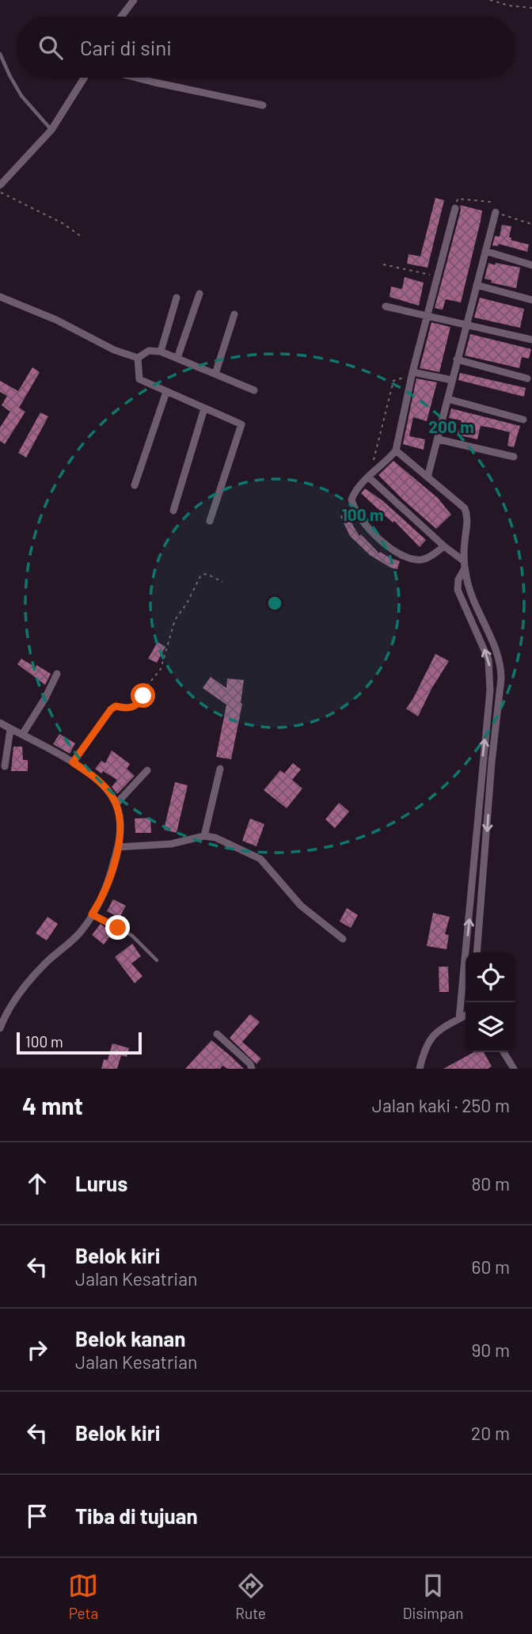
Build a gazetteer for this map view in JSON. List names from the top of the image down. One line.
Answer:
{"scale_bar":"100 m","page":{"search":"Cari di sini","scale":"100 m","heading":["4 mnt","Jalan kaki · 250 m"],"list":[["Lurus","80 m"],["Belok kiri","Jalan Kesatrian","60 m"],["Belok kanan","Jalan Kesatrian","90 m"],["Belok kiri","20 m"],"Tiba di tujuan"],"nav":["Peta","Rute","Disimpan"]},"rings":["200 m","100 m"]}
